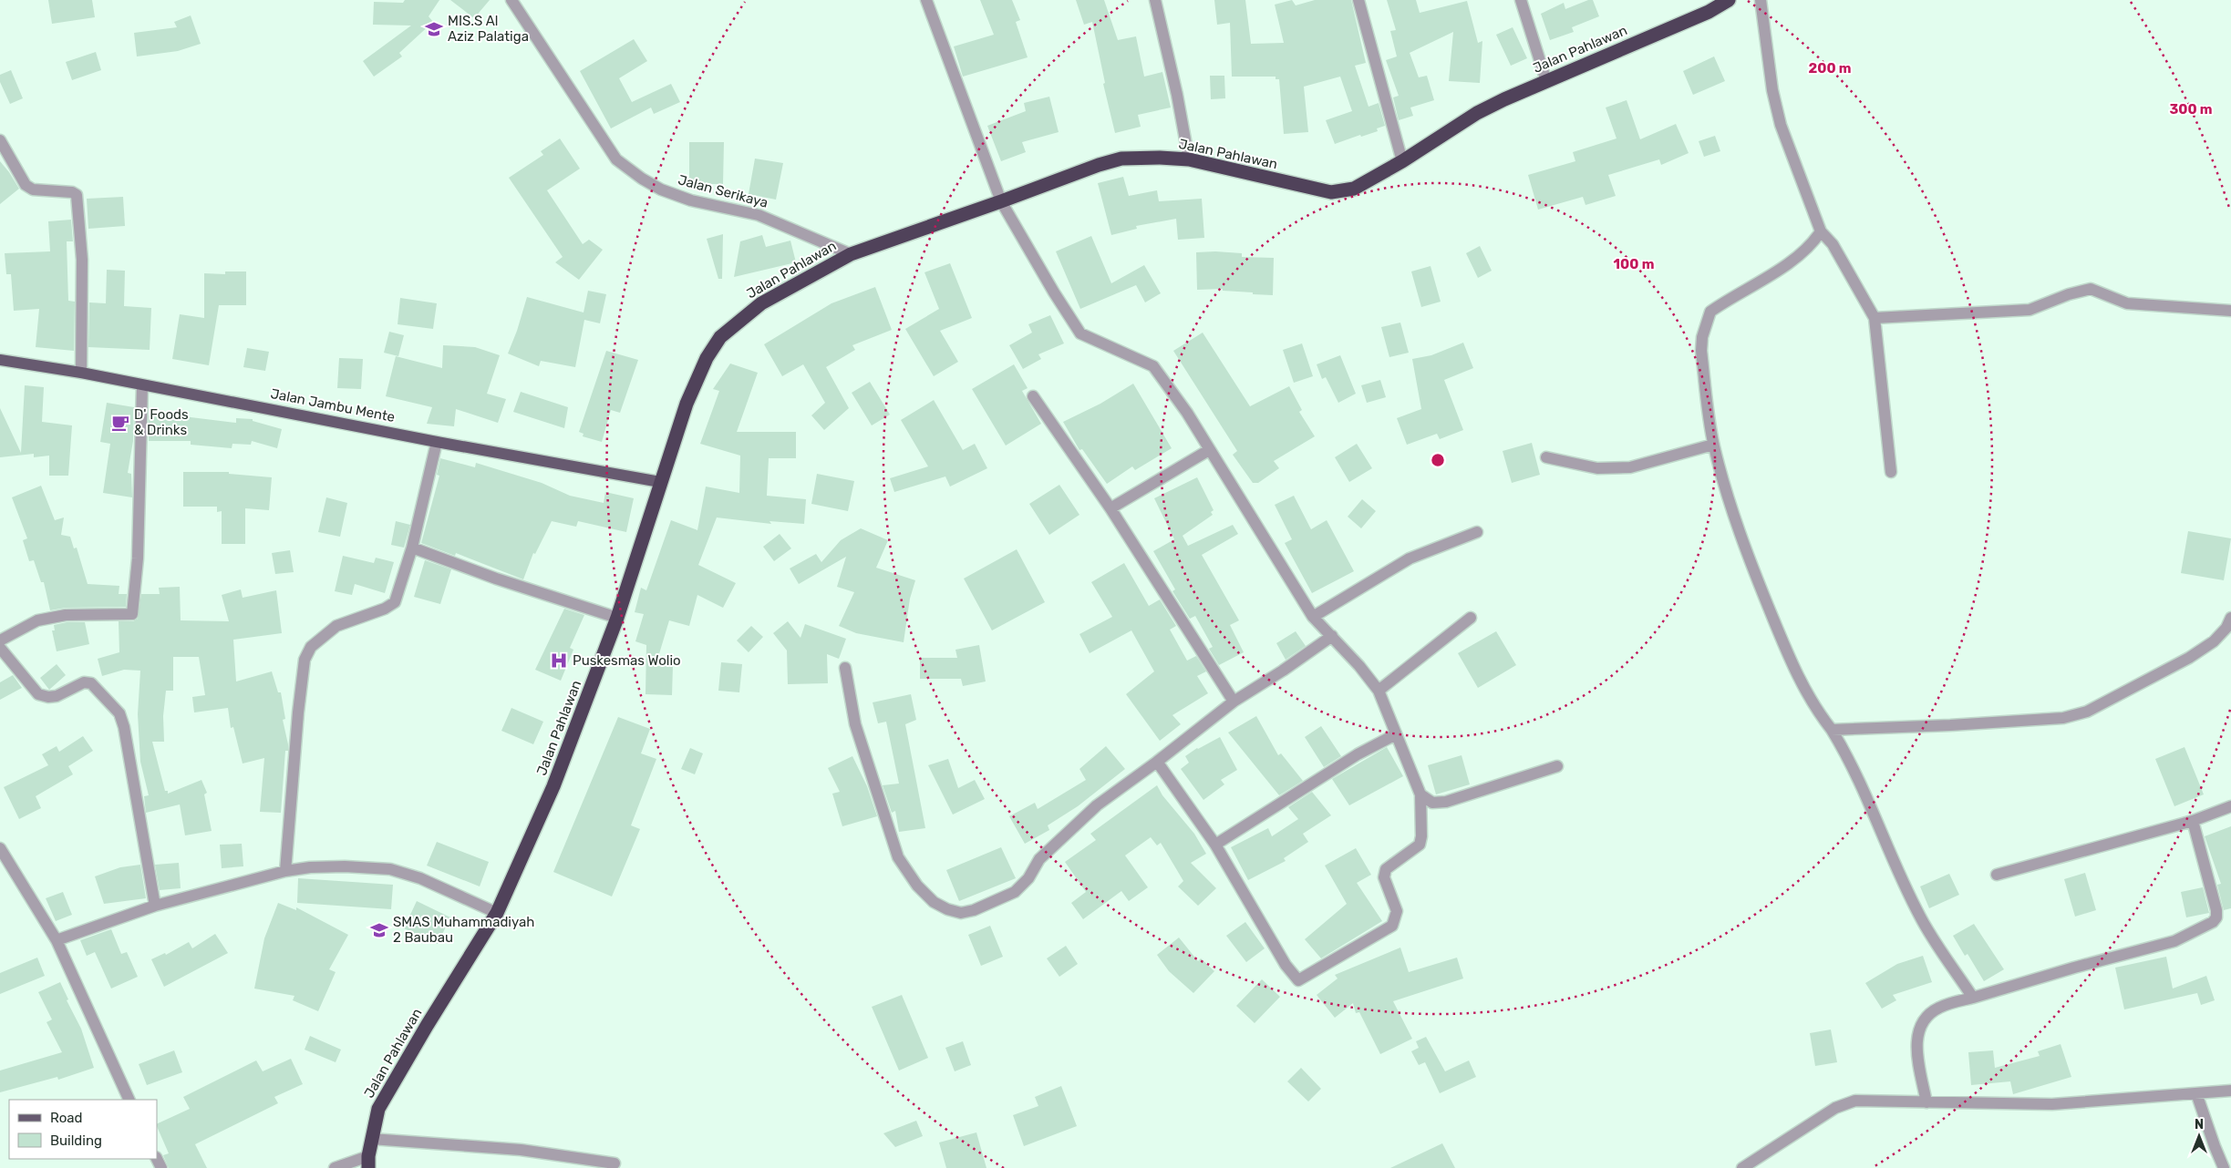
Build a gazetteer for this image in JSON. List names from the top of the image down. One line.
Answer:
{"streets":{"highway":["Jalan Pahlawan"],"main road":["Jalan Jambu Mente"],"street":["Jalan Serikaya"]},"crossings":[["Jalan Pahlawan","Jalan Serikaya"],["Jalan Pahlawan","Jalan Jambu Mente"]],"places":{"school or university":["MIS.S Al Aziz Palatiga","SMAS Muhammadiyah 2 Baubau"],"cafe":["D' Foods & Drinks"],"hospital":["Puskesmas Wolio"]},"legend":["Road","Building"],"north":"top","rings":["200 m","300 m","100 m"]}
